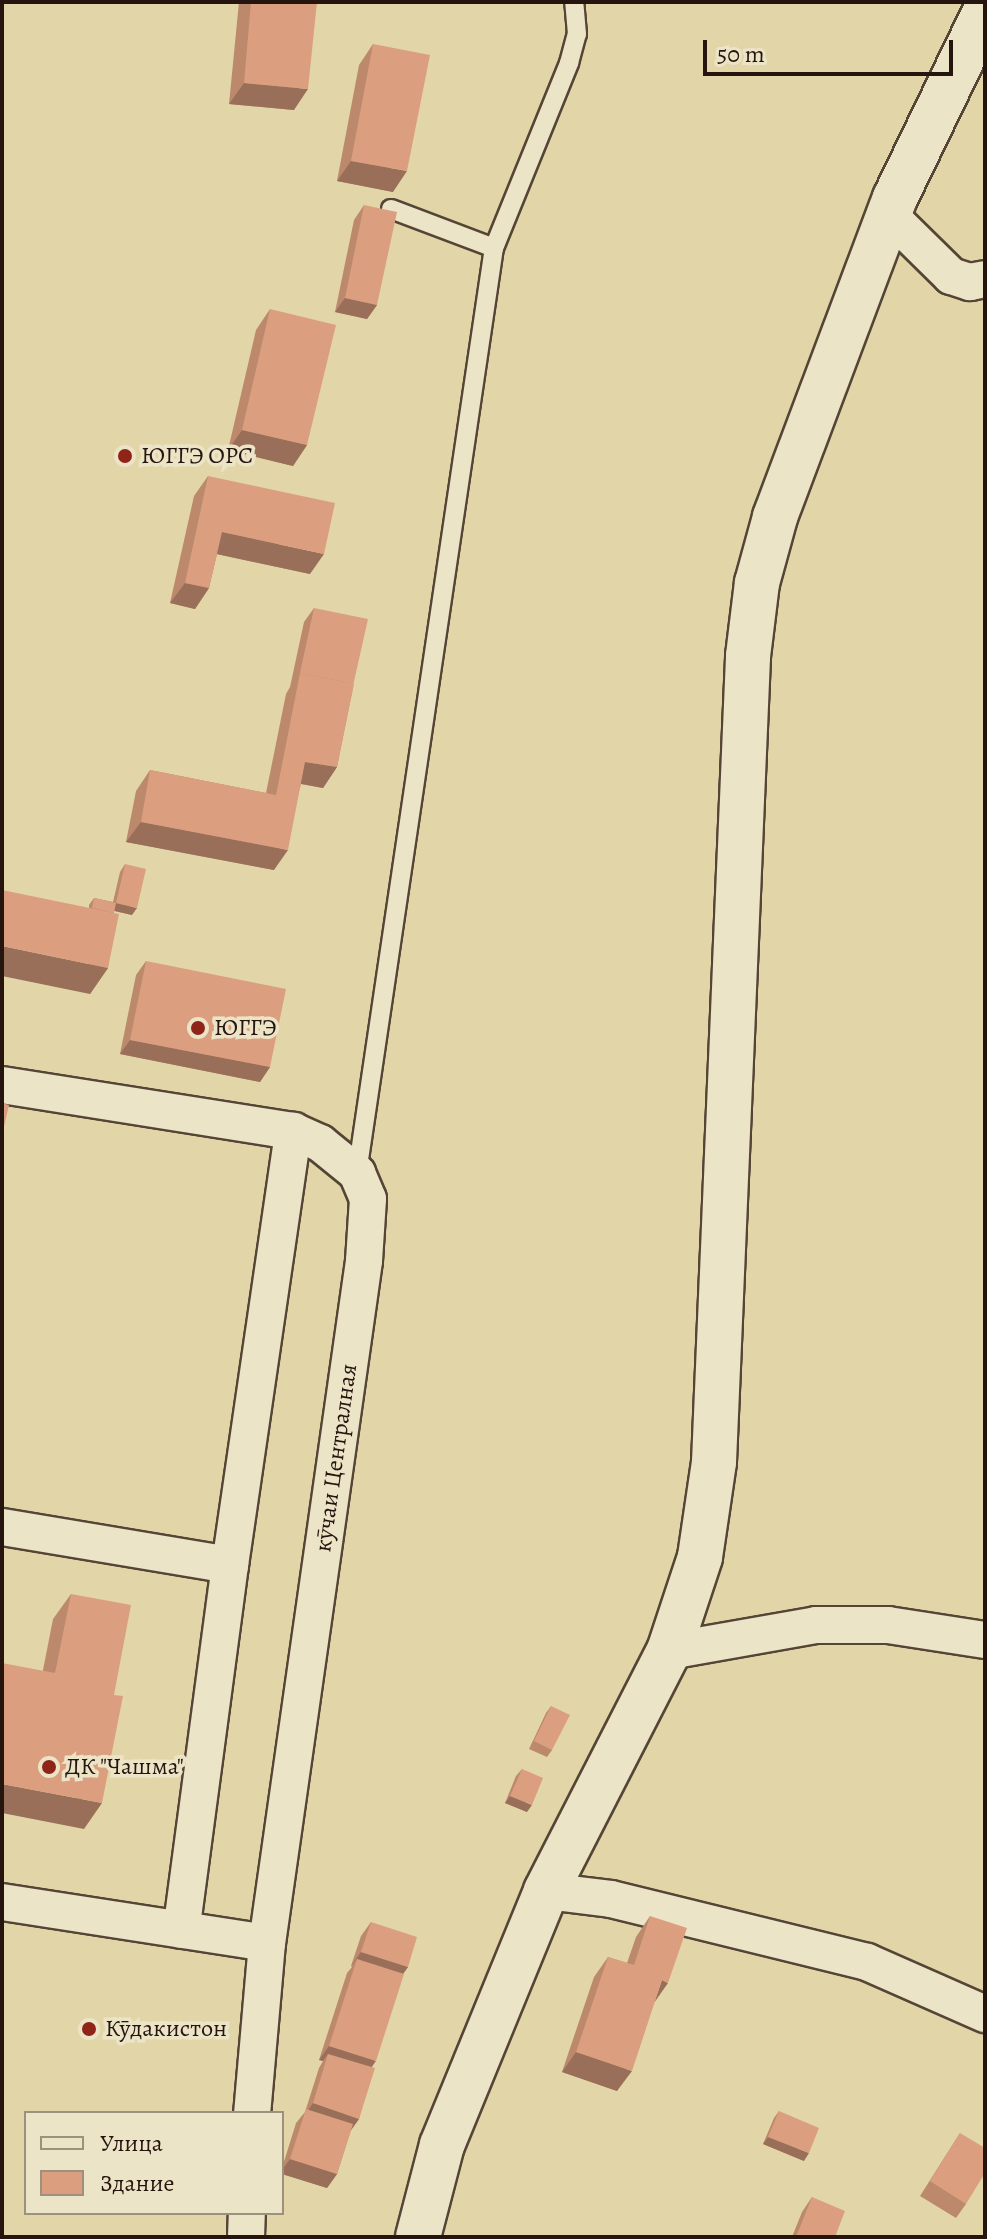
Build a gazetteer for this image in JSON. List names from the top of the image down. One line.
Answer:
{"streets":{"street":["кӯчаи Централная"]},"places":["ЮГГЭ ОРС","ЮГГЭ","ДК \"Чашма\"","Кӯдакистон"],"legend":["Улица","Здание"],"scale_bar":"50 m"}
